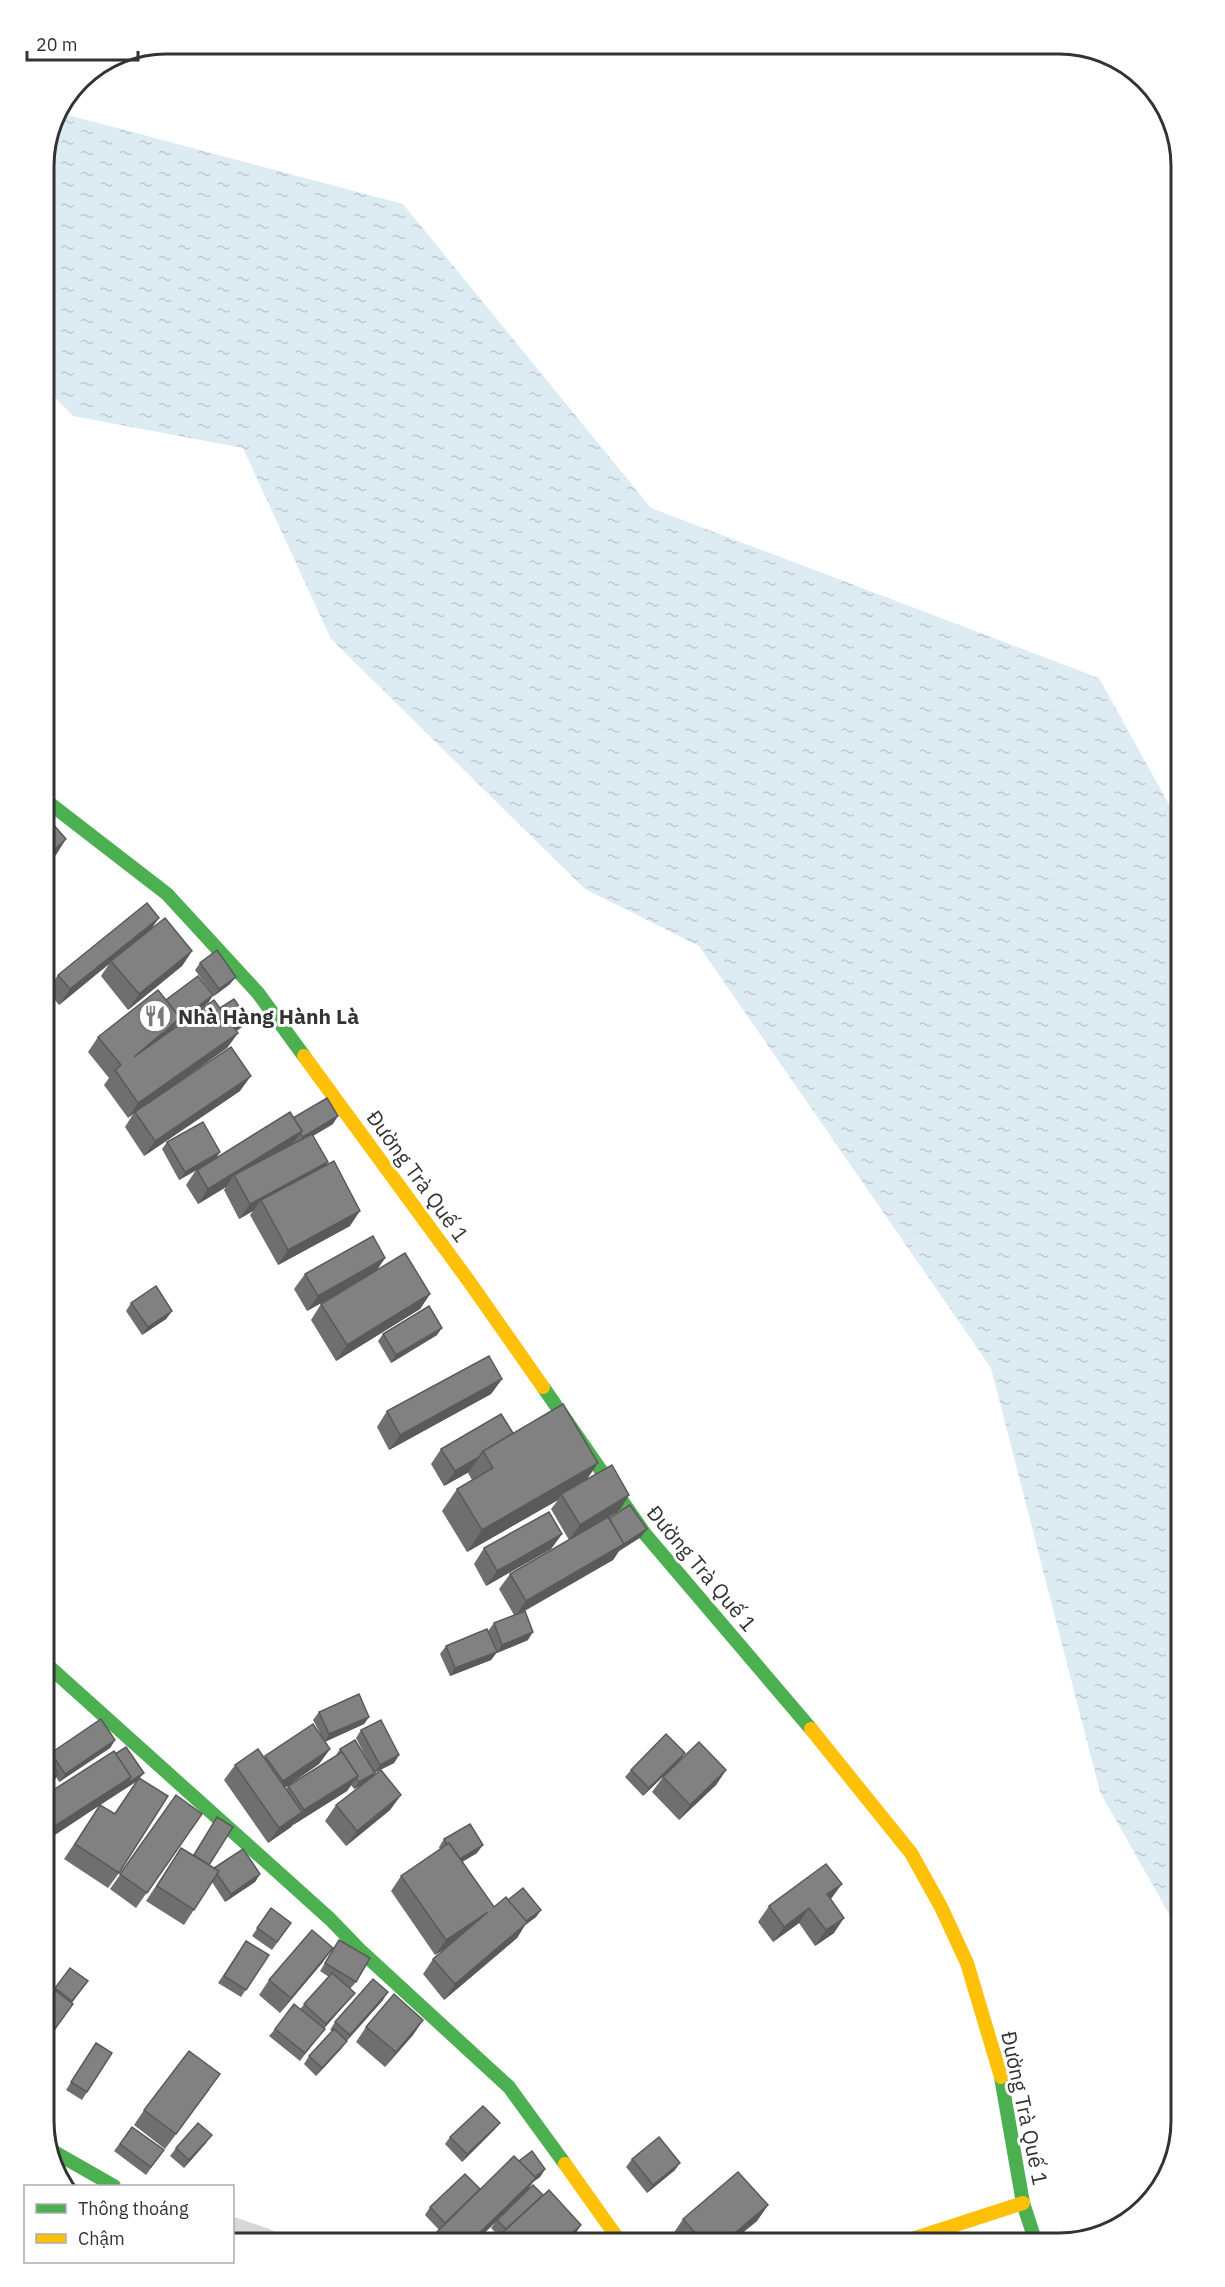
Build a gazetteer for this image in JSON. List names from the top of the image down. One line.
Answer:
{"streets":{"street":["Đường Trà Quế 1"]},"places":{"restaurant":["Nhà Hàng Hành Là"]},"legend":["Thông thoáng","Chậm"],"scale_bar":"20 m"}
